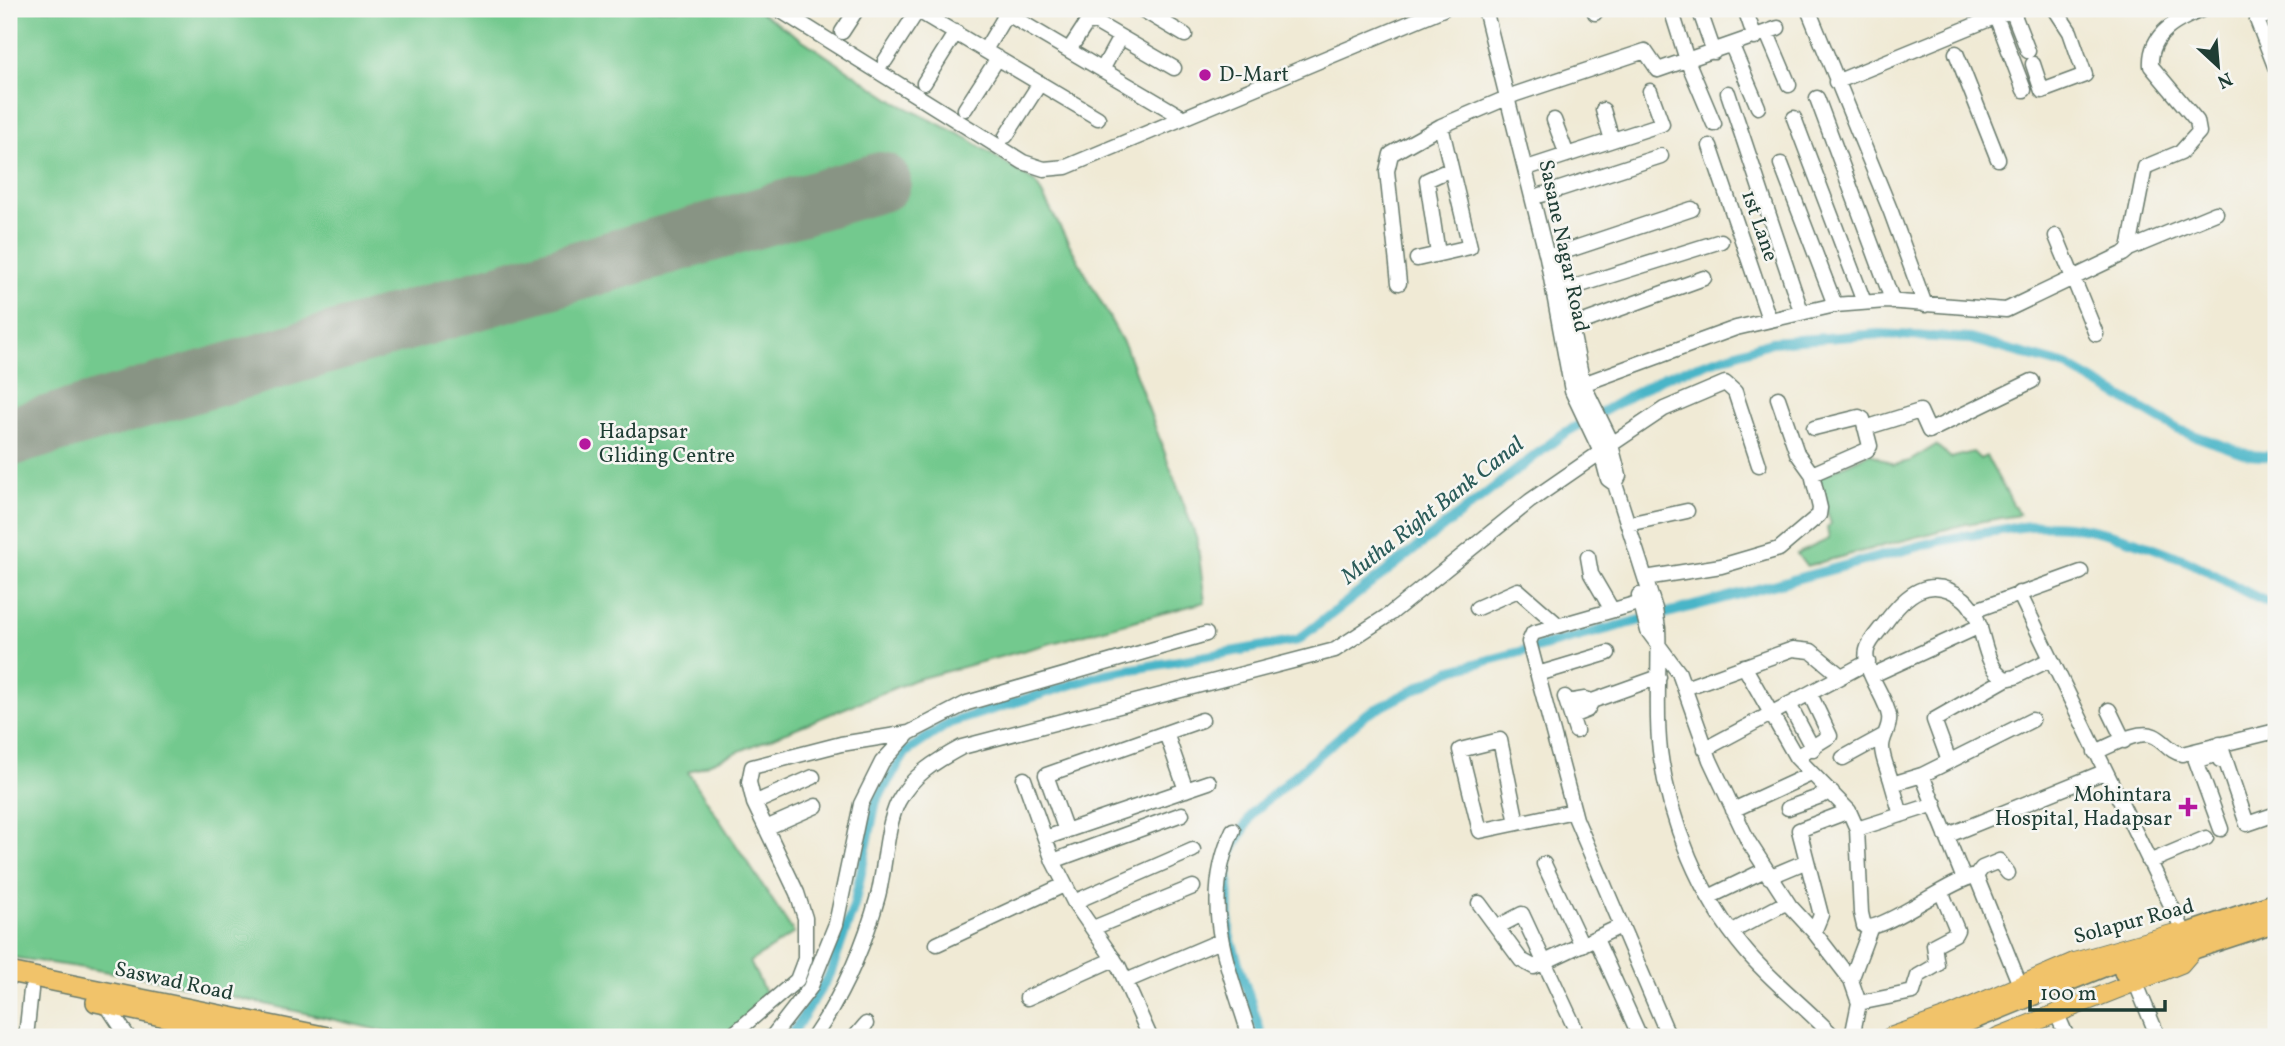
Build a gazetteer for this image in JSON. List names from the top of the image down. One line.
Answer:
{"streets":{"highway":["Solapur Road","Saswad Road"],"street":["1st Lane","Sasane Nagar Road"]},"water":["Mutha Right Bank Canal"],"places":{"other":["D-Mart","Hadapsar Gliding Centre"],"health":["Mohintara Hospital, Hadapsar"]},"scale_bar":"100 m","north":"bottom right"}
